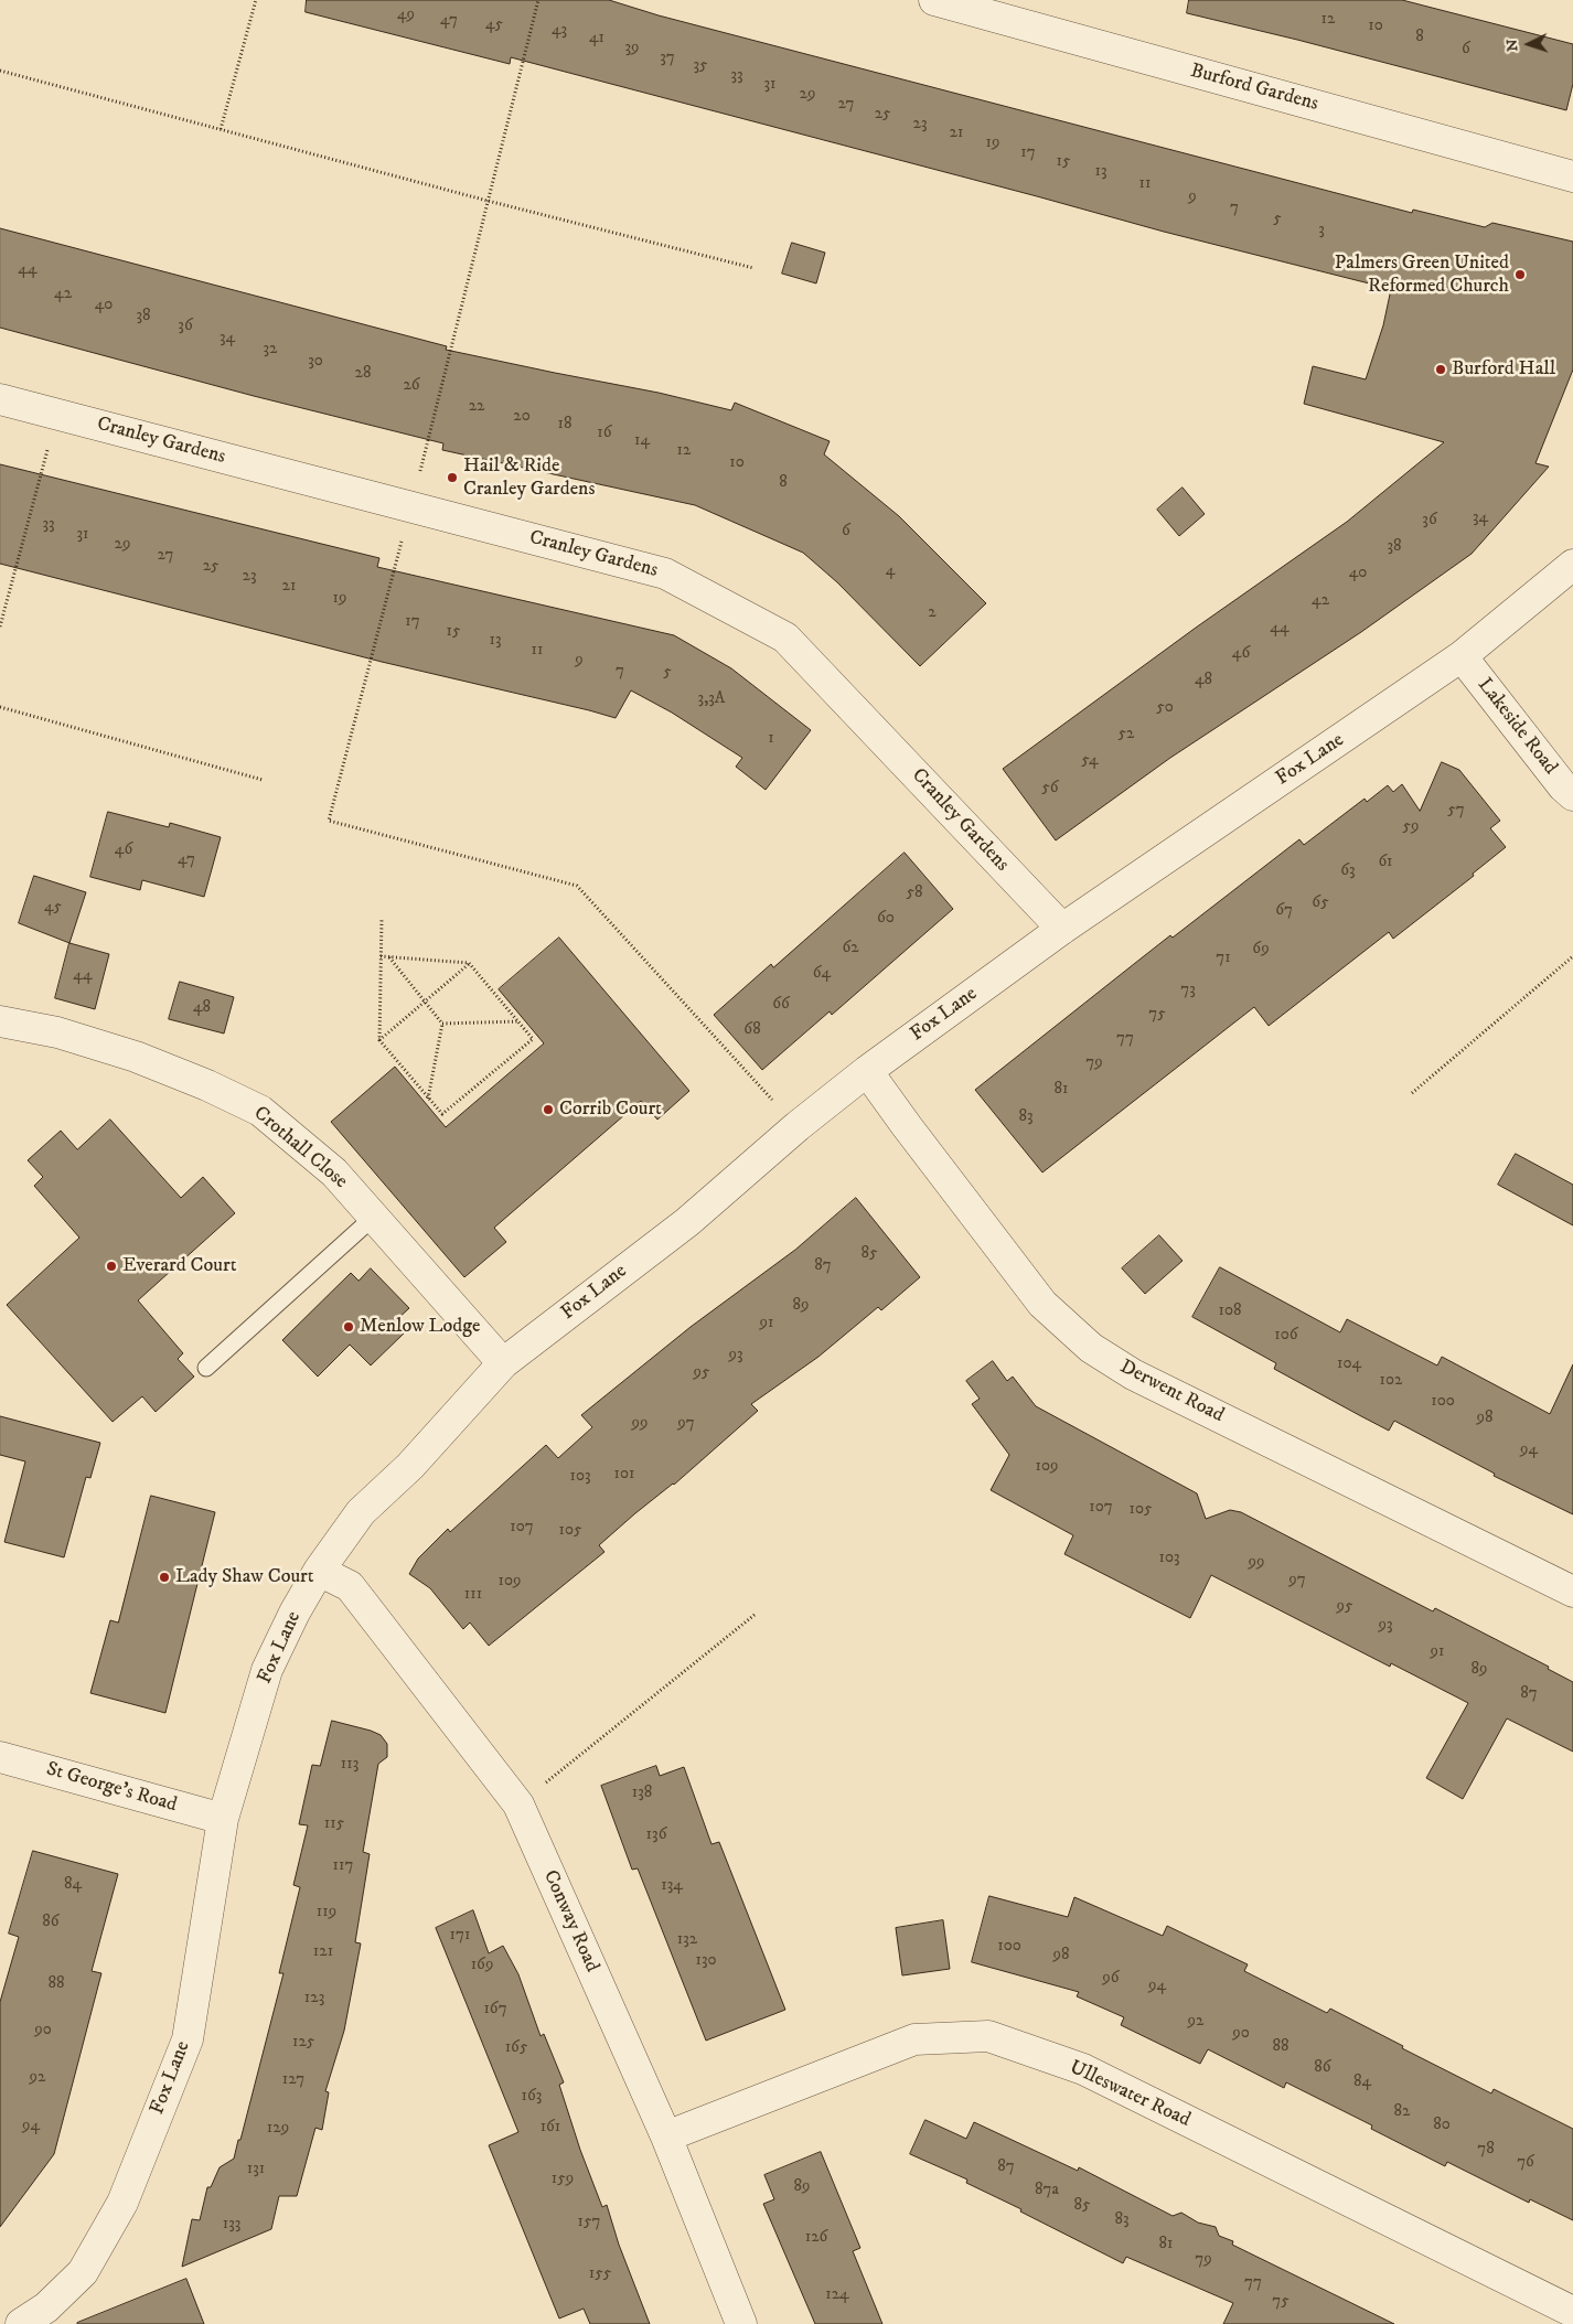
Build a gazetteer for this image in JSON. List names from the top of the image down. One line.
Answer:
{"streets":{"street":["Burford Gardens","Cranley Gardens","Lakeside Road","Fox Lane","Crothall Close","Derwent Road","St George's Road","Conway Road","Ulleswater Road"]},"crossings":[["Cranley Gardens","Fox Lane"],["Lakeside Road","Fox Lane"],["Fox Lane","Crothall Close"],["Fox Lane","Derwent Road"],["Fox Lane","St George's Road"],["Fox Lane","Conway Road"],["Conway Road","Ulleswater Road"]],"places":["Palmers Green United Reformed Church","Burford Hall","Hail & Ride Cranley Gardens","Corrib Court","Everard Court","Menlow Lodge","Lady Shaw Court"],"house_numbers":["49","12","47","45","10","43","8","41","39","6","37","35","33","31","29","27","25","23","21","19","17","15","13","11","9","7","5","3","44","42","40","38","36","34","32","30","28","26","22","20","18","16","14","12","10","8","34","36","33","6","31","29","38","27","25","4","40","23","21","19","42","2","17","44","15","13","11","46","9","7","5","48","3,3A","50","52","1","54","56","57","59","46","47","61","63","58","65","45","67","60","62","69","71","64","44","73","66","48","75","68","77","79","81","83","85","87","89","108","91","106","93","104","95","102","100","98","99","97","94","109","101","103","107","105","107","105","103","99","97","109","111","95","93","91","89","87","113","138","115","136","117","84","134","119","86","171","132","100","121","98","130","169","96","88","94","123","167","92","90","90","125","88","165","86","92","127","84","163","82","80","94","161","129","78","76","87","131","159","89","87a","85","83","157","133","126","81","79","155","77","124","75"],"north":"left"}
